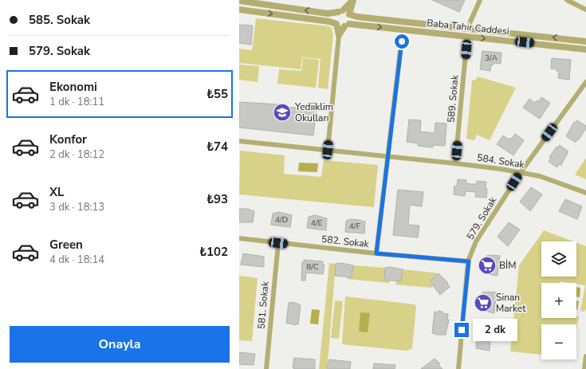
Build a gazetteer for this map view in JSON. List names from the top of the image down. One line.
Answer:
{"streets":{"street":["Baba Tahir Caddesi","589. Sokak","584. Sokak","579. Sokak","582. Sokak","581. Sokak"]},"crossings":[["Baba Tahir Caddesi","589. Sokak"],["589. Sokak","584. Sokak"],["584. Sokak","579. Sokak"],["579. Sokak","582. Sokak"],["582. Sokak","581. Sokak"]],"places":{"school or university":["Yediiklim Okulları"],"supermarket":["BİM","Sinan Market"]},"house_numbers":["3/A","4/D","4/E","4/F","8/C"],"page":{"banner":["585. Sokak","579. Sokak"],"list":[{"name":"Ekonomi","note":"1 dk · 18:11","value":"₺55"},{"name":"Konfor","note":"2 dk · 18:12","value":"₺74"},{"name":"XL","note":"3 dk · 18:13","value":"₺93"},{"name":"Green","note":"4 dk · 18:14","value":"₺102"}],"map_buttons":["+","−"],"bubble":"2 dk","buttons":"Onayla"}}
